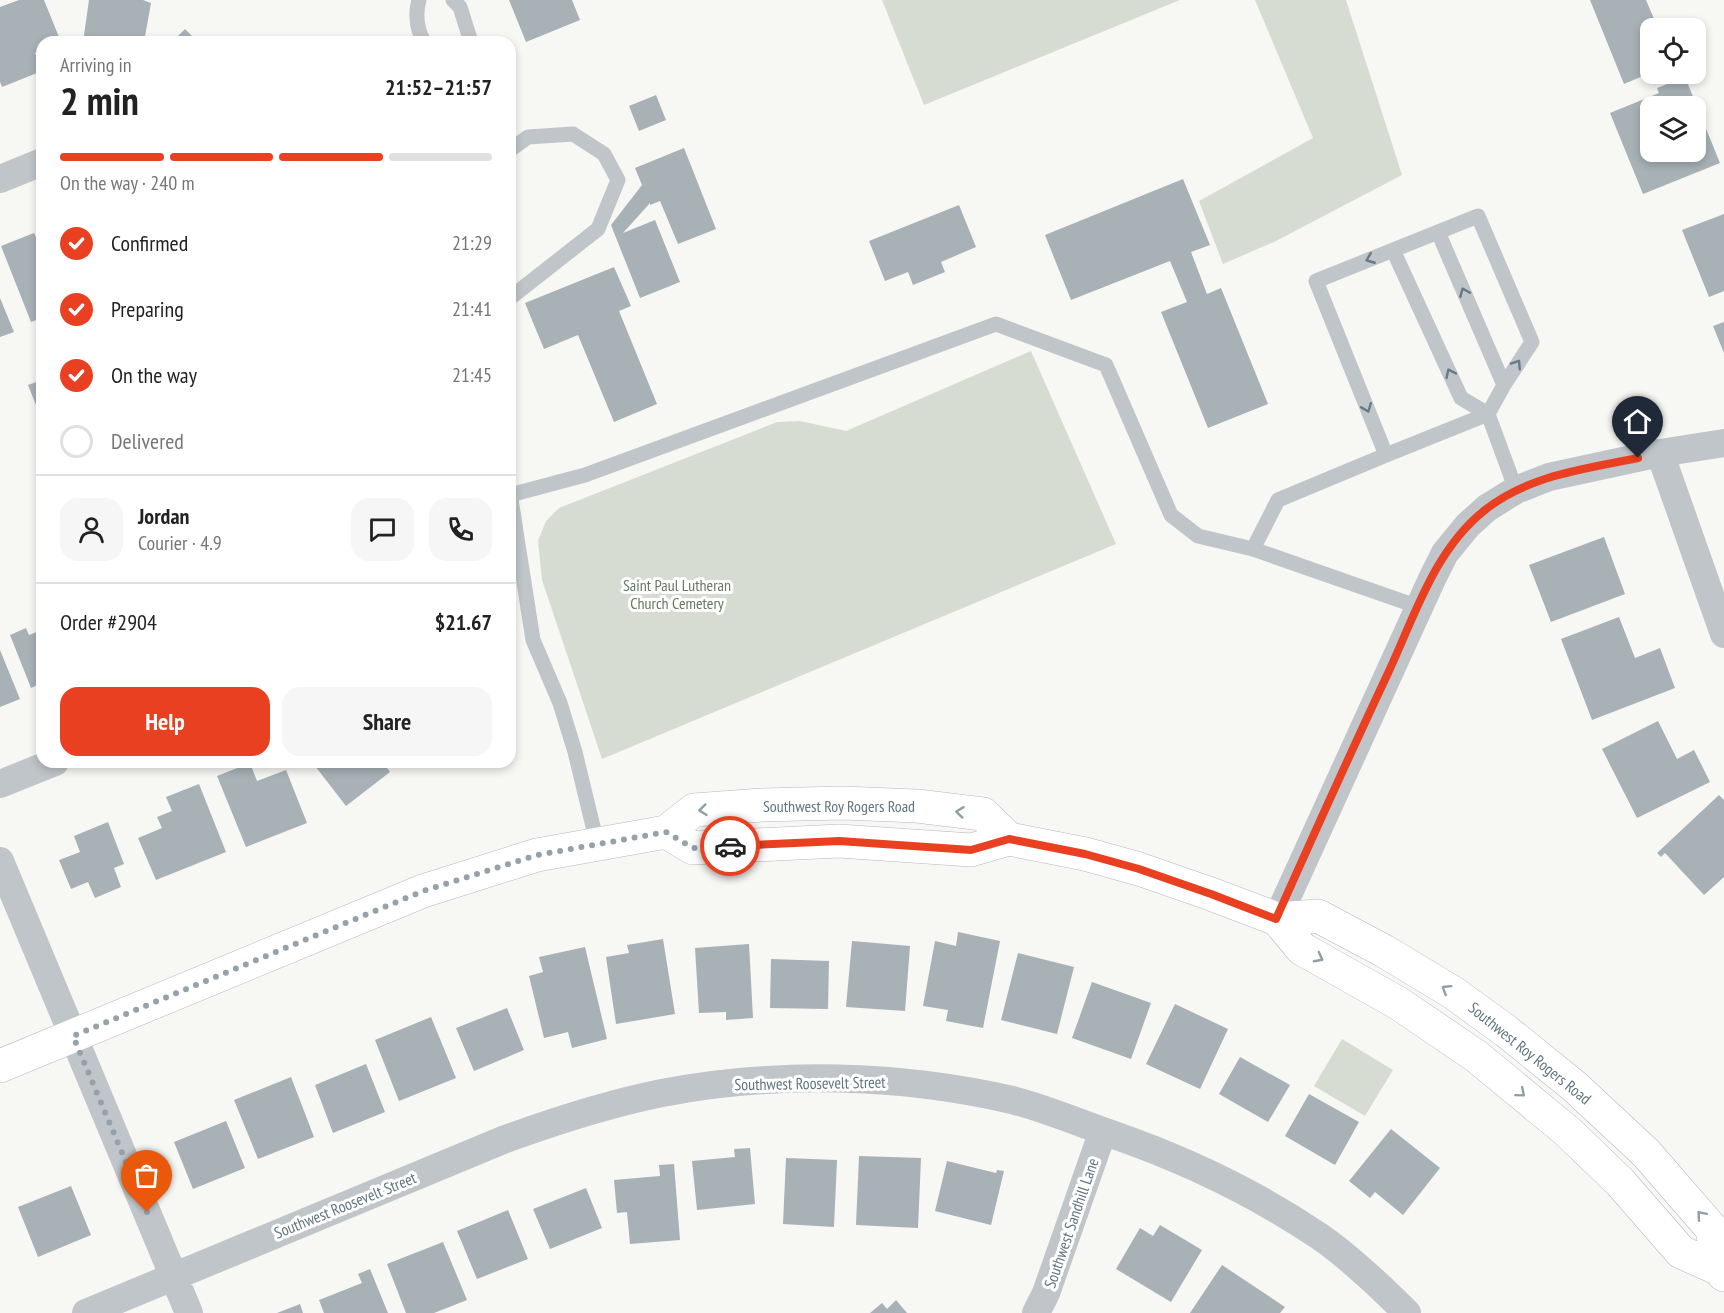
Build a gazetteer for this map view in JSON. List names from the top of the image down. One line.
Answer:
{"streets":{"main road":["Southwest Roy Rogers Road"],"street":["Southwest Roosevelt Street","Southwest Sandhill Lane"]},"crossings":[["Southwest Roosevelt Street","Southwest Sandhill Lane"]],"parks":["Saint Paul Lutheran Church Cemetery"],"page":{"heading":["2 min","Arriving in","21:52–21:57"],"panel":["Jordan","Courier · 4.9","Order #2904","$21.67"],"bar":"On the way · 240 m","list":[["Confirmed","21:29"],["Preparing","21:41"],["On the way","21:45"],"Delivered"],"buttons":["Help","Share"]}}
